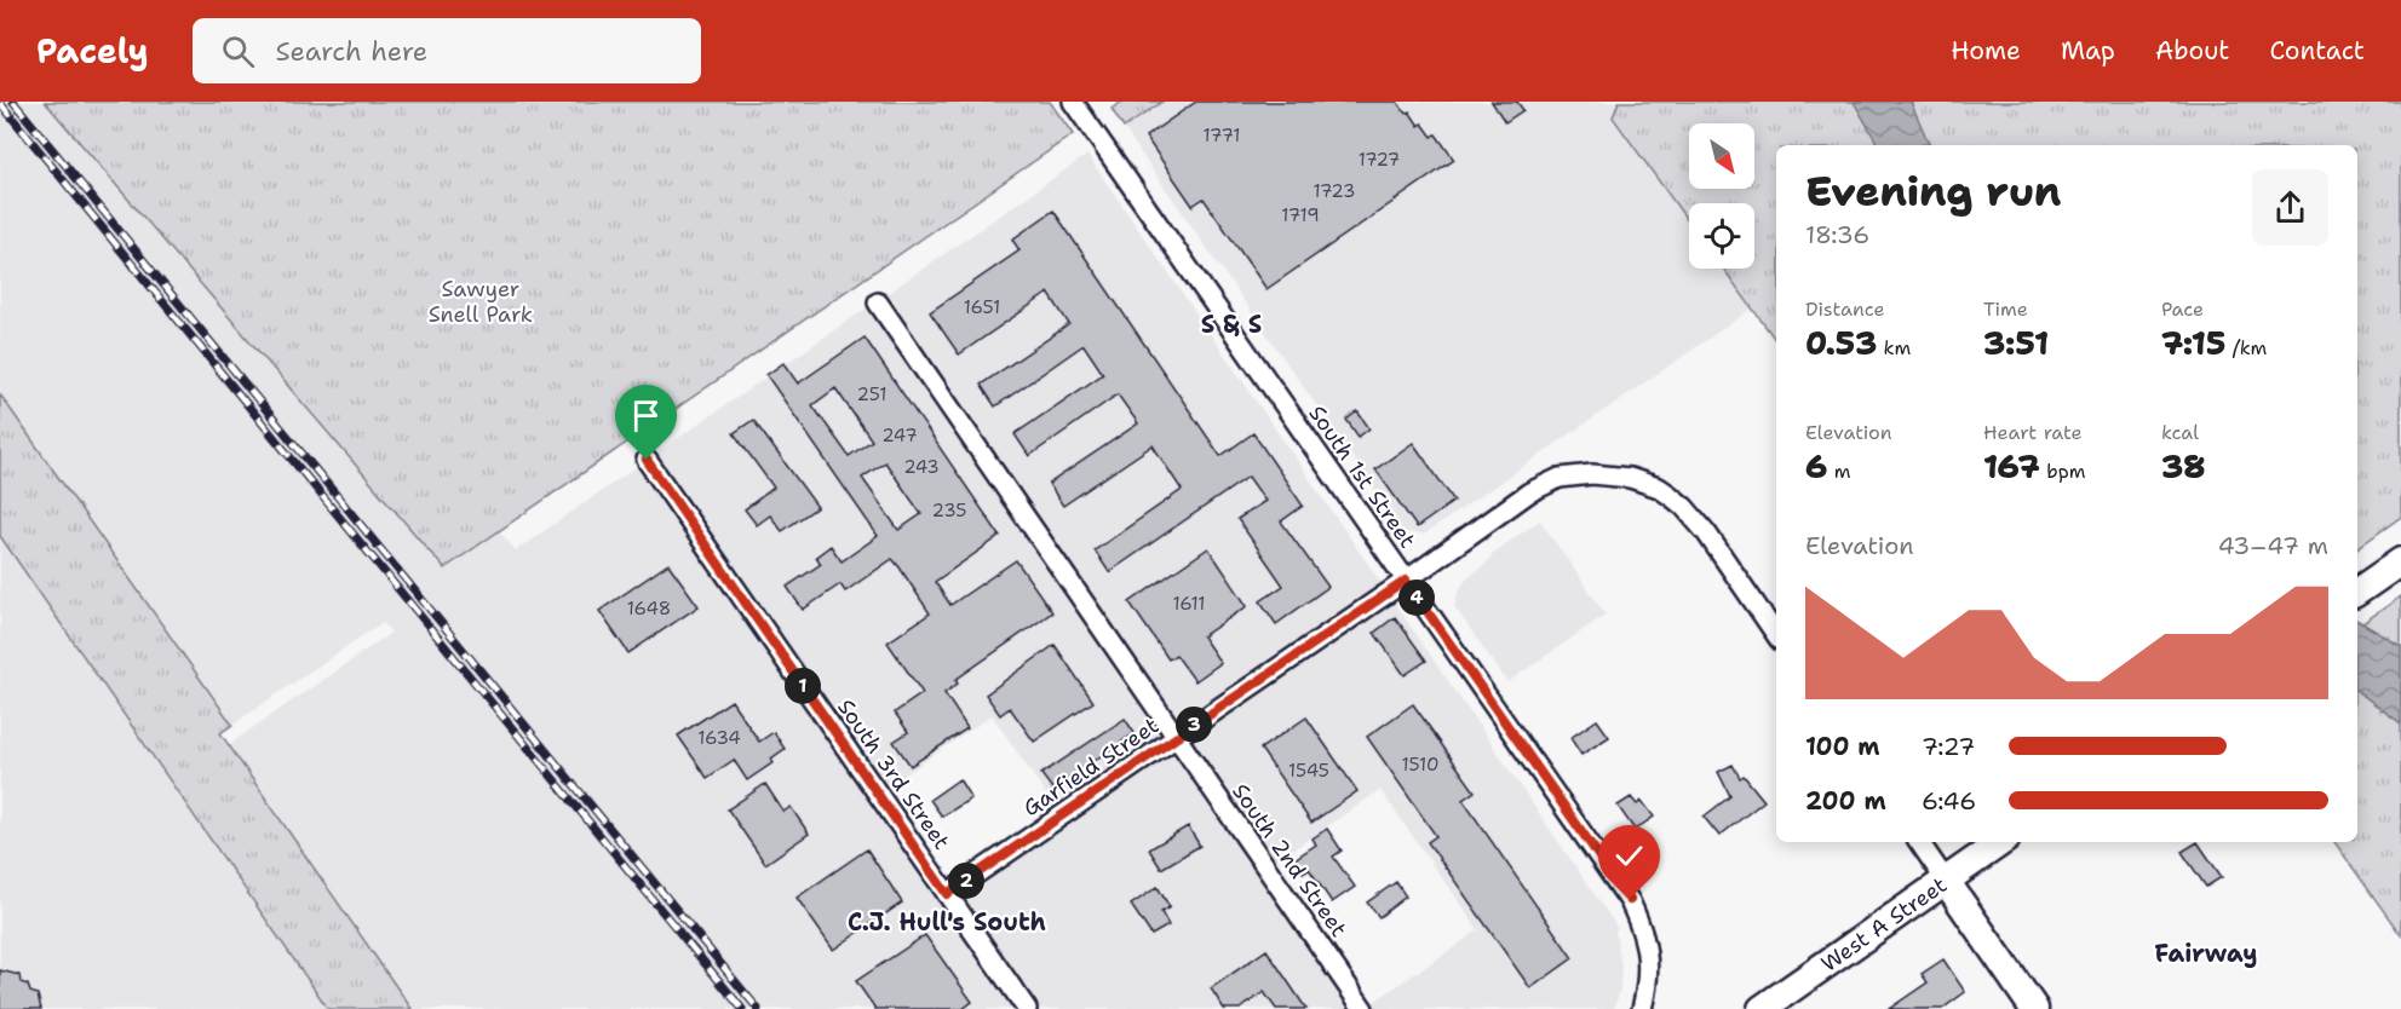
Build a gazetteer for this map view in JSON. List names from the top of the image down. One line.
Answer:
{"streets":{"main road":["West A Street"],"street":["South 1st Street","Garfield Street","South 3rd Street","South 2nd Street"]},"crossings":[["South 1st Street","Garfield Street"],["Garfield Street","South 3rd Street"],["Garfield Street","South 2nd Street"]],"districts":["S & S","C.J. Hull's South","Fairway"],"parks":["Sawyer Snell Park"],"house_numbers":["1771","1727","1723","1719","1651","251","247","243","235","1611","1648","1634","1510","1545"],"north":"bottom right","page":{"header":"Pacely","search":"Search here","nav":["Home","Map","About","Contact"],"heading":["Evening run","18:36"],"stats":[["Distance","0.53 km"],["Time","3:51"],["Pace","7:15 /km"],["Elevation","6 m"],["Heart rate","167 bpm"],["kcal","38"]],"chart":["Elevation","43–47 m"],"pins":["4","1","3","2"],"list":[{"name":"100 m","note":"7:27"},{"name":"200 m","note":"6:46"}]}}
